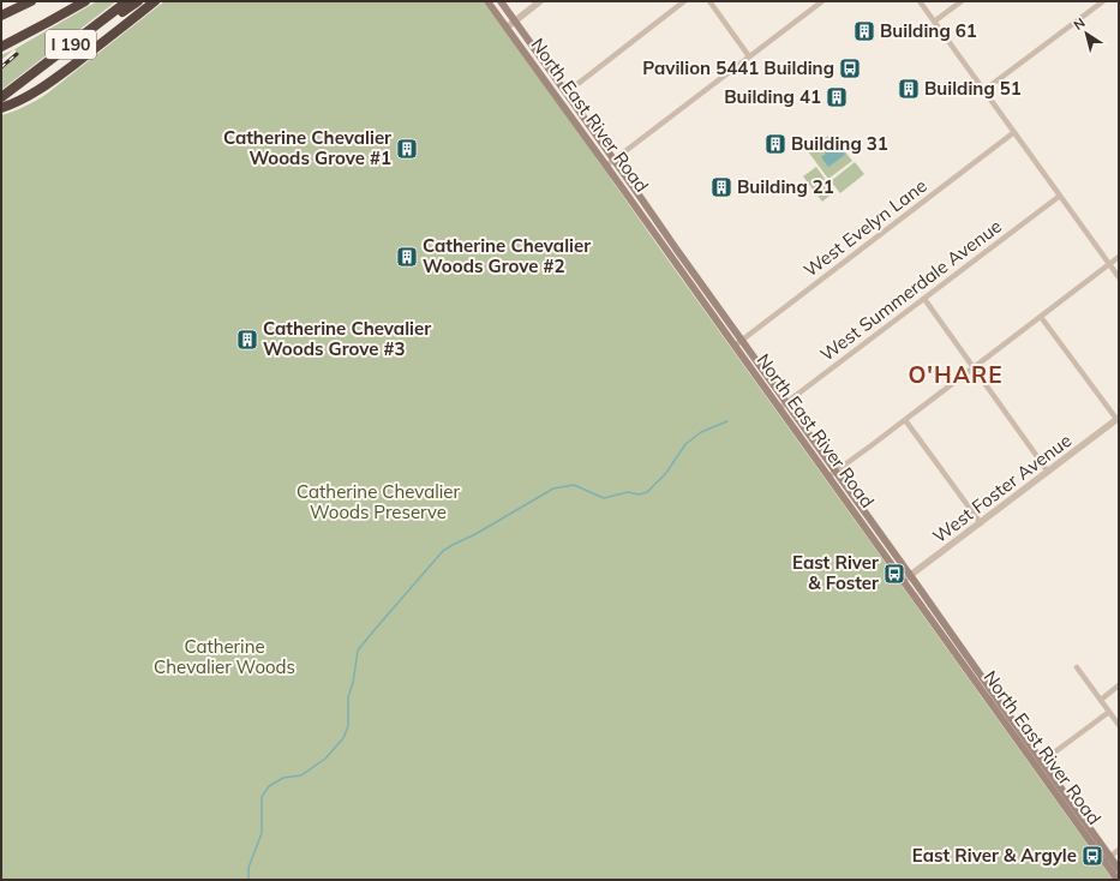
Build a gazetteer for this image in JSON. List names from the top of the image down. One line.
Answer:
{"streets":{"highway":["I 190"],"main road":["North East River Road"],"street":["West Evelyn Lane","West Summerdale Avenue","West Foster Avenue"]},"crossings":[["North East River Road","West Evelyn Lane"],["North East River Road","West Summerdale Avenue"],["North East River Road","West Foster Avenue"]],"districts":["O'HARE"],"parks":["Catherine Chevalier Woods Preserve","Catherine Chevalier Woods"],"places":{"building":["Building 61","Building 51","Building 41","Building 31","Catherine Chevalier Woods Grove #1","Building 21","Catherine Chevalier Woods Grove #2","Catherine Chevalier Woods Grove #3"],"bus stop":["Pavilion 5441 Building","East River & Foster","East River & Argyle"]},"north":"top left"}
